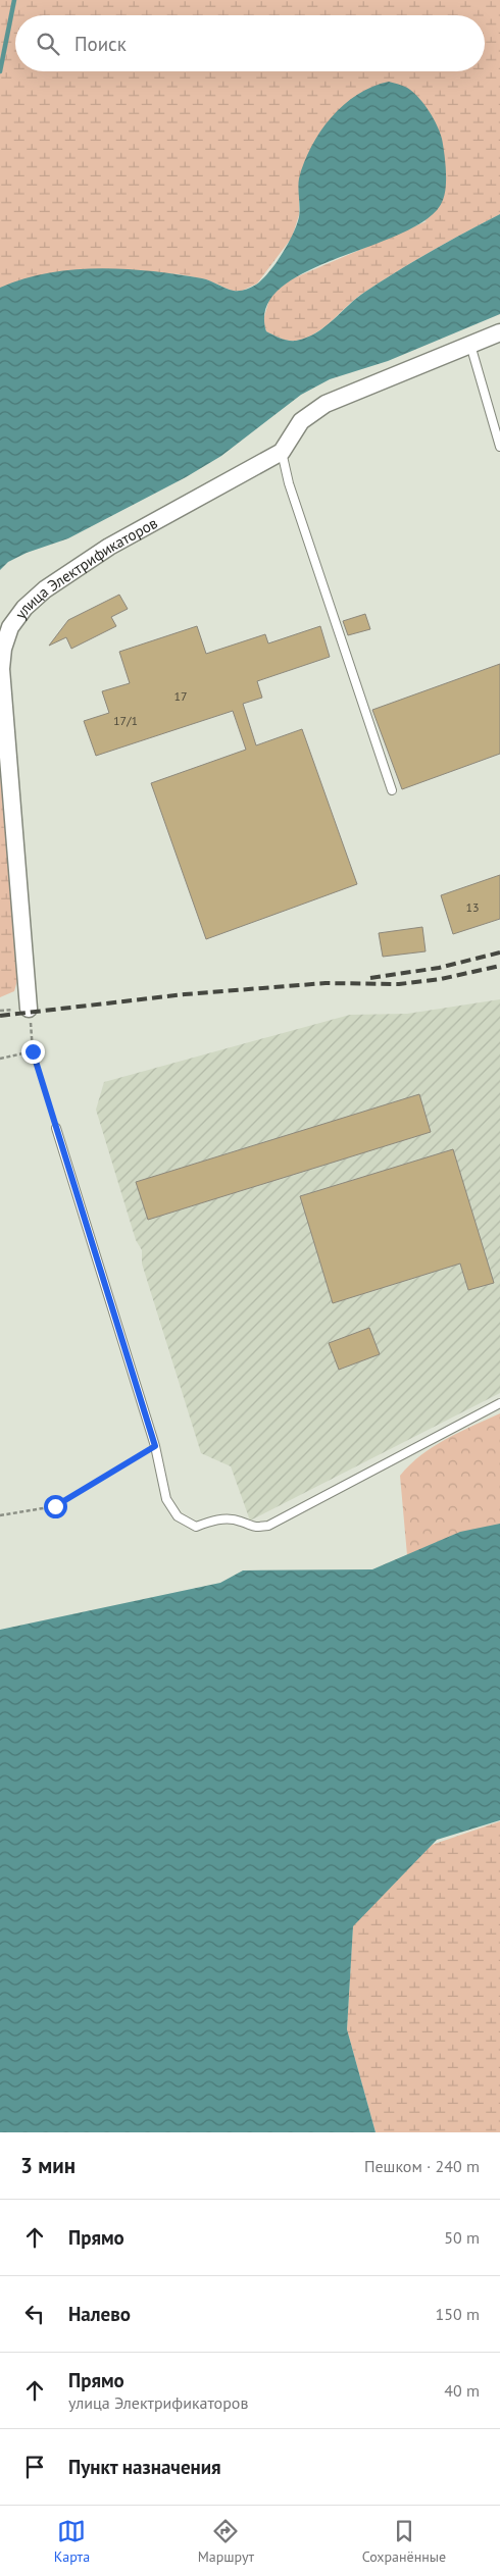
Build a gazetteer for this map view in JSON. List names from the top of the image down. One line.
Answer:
{"streets":{"street":["улица Электрификаторов"]},"house_numbers":["17","17/1","13"],"page":{"search":"Поиск","heading":["3 мин","Пешком · 240 m"],"list":[["Прямо","50 m"],["Налево","150 m"],["Прямо","улица Электрификаторов","40 m"],"Пункт назначения"],"nav":["Карта","Маршрут","Сохранённые"]}}
